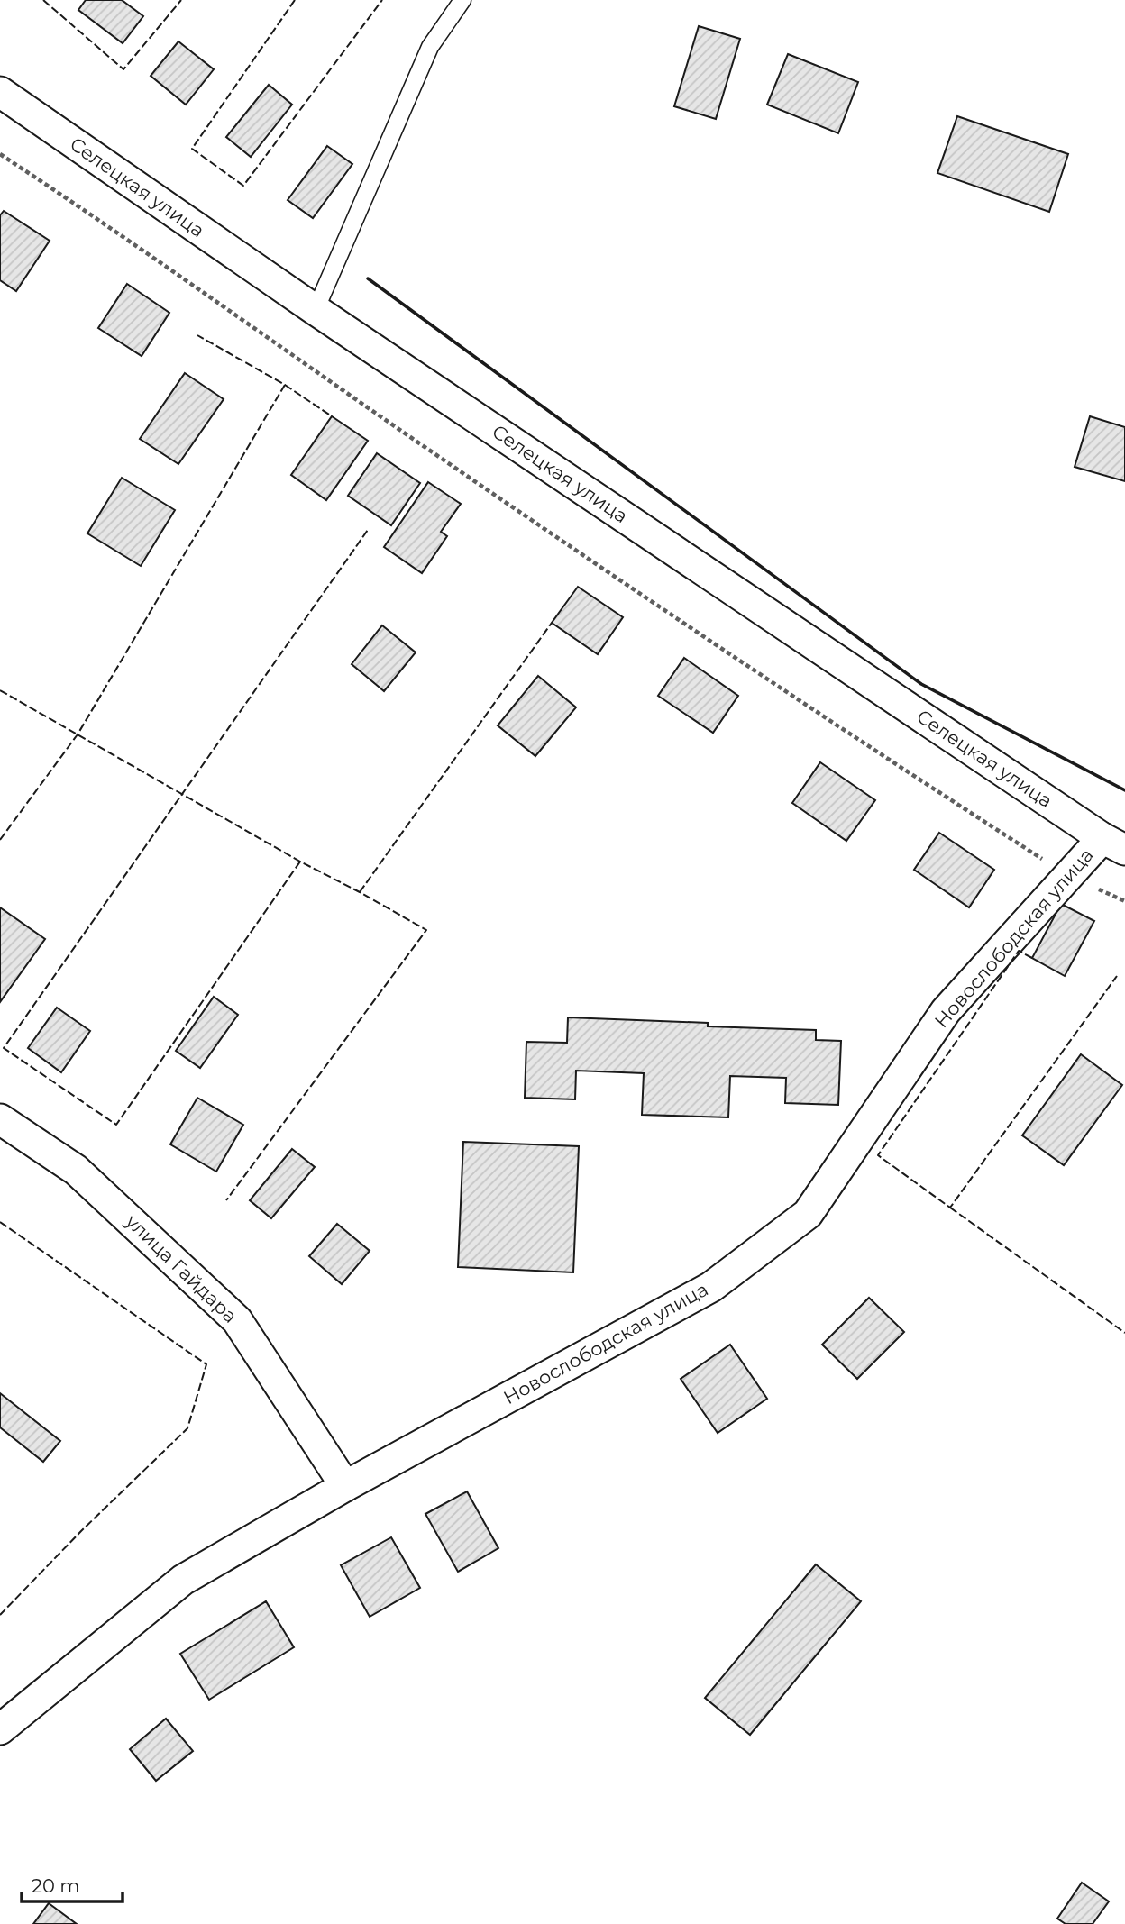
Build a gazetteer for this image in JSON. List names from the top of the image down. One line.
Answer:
{"streets":{"street":["Селецкая улица","Новослободская улица","улица Гайдара"]},"crossings":[["Селецкая улица","Новослободская улица"],["Новослободская улица","улица Гайдара"]],"scale_bar":"20 m"}
